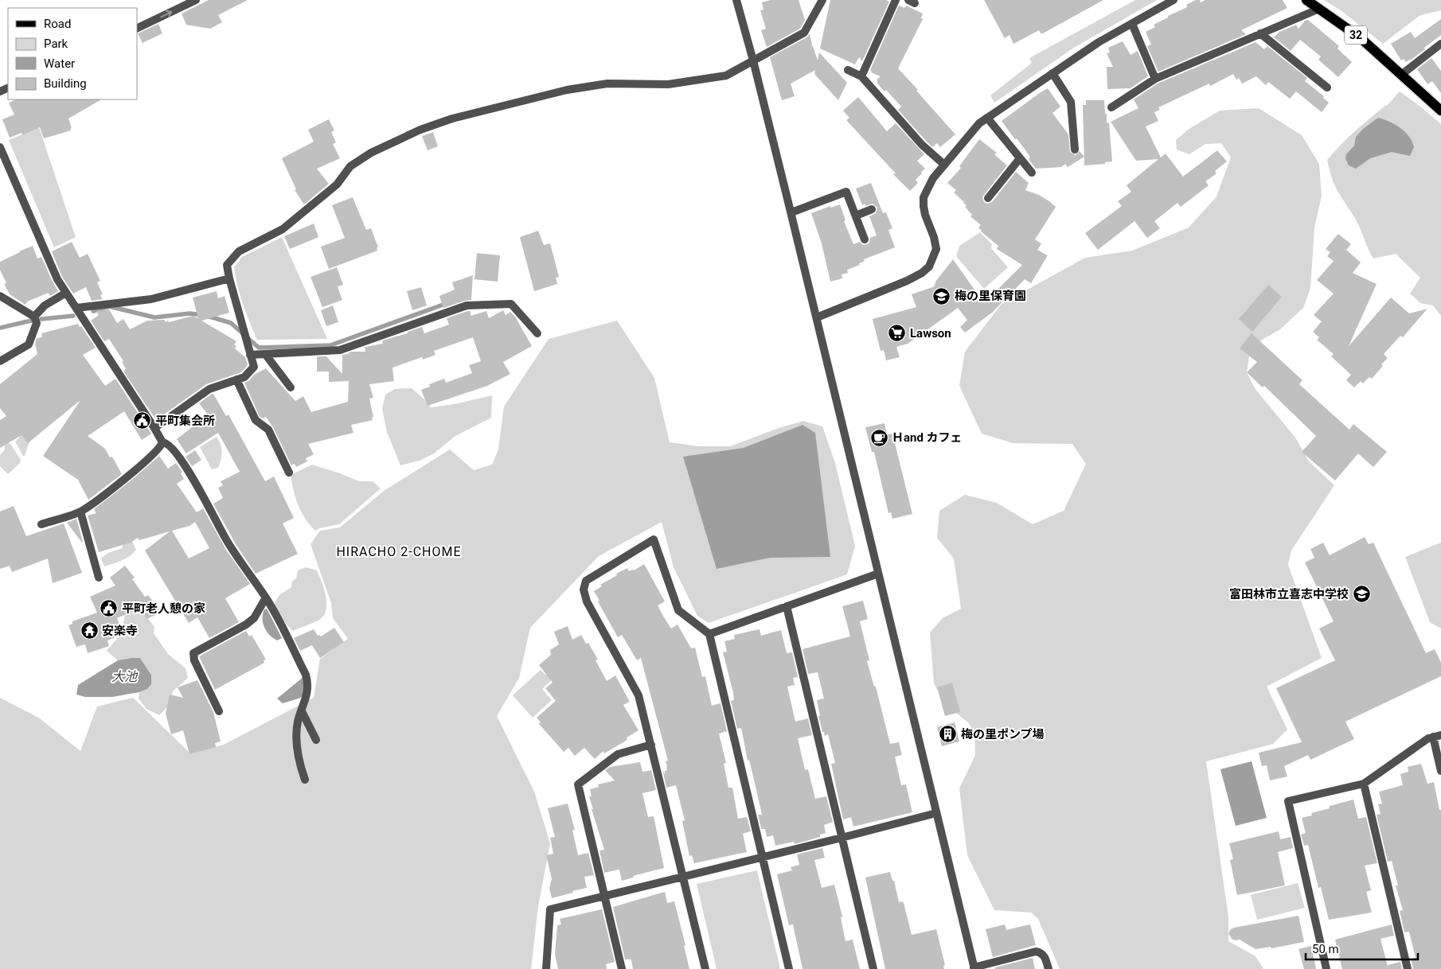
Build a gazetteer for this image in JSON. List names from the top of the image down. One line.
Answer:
{"streets":{"main road":["32"]},"districts":["HIRACHO 2-CHOME"],"water":["大池"],"places":{"school or university":["梅の里保育園","富田林市立喜志中学校"],"supermarket":["Lawson"],"public building":["平町集会所","平町老人憩の家"],"cafe":["Ｈand カフェ"],"temple":["安楽寺"],"building":["梅の里ポンプ場"]},"legend":["Road","Park","Water","Building"],"scale_bar":"50 m"}
